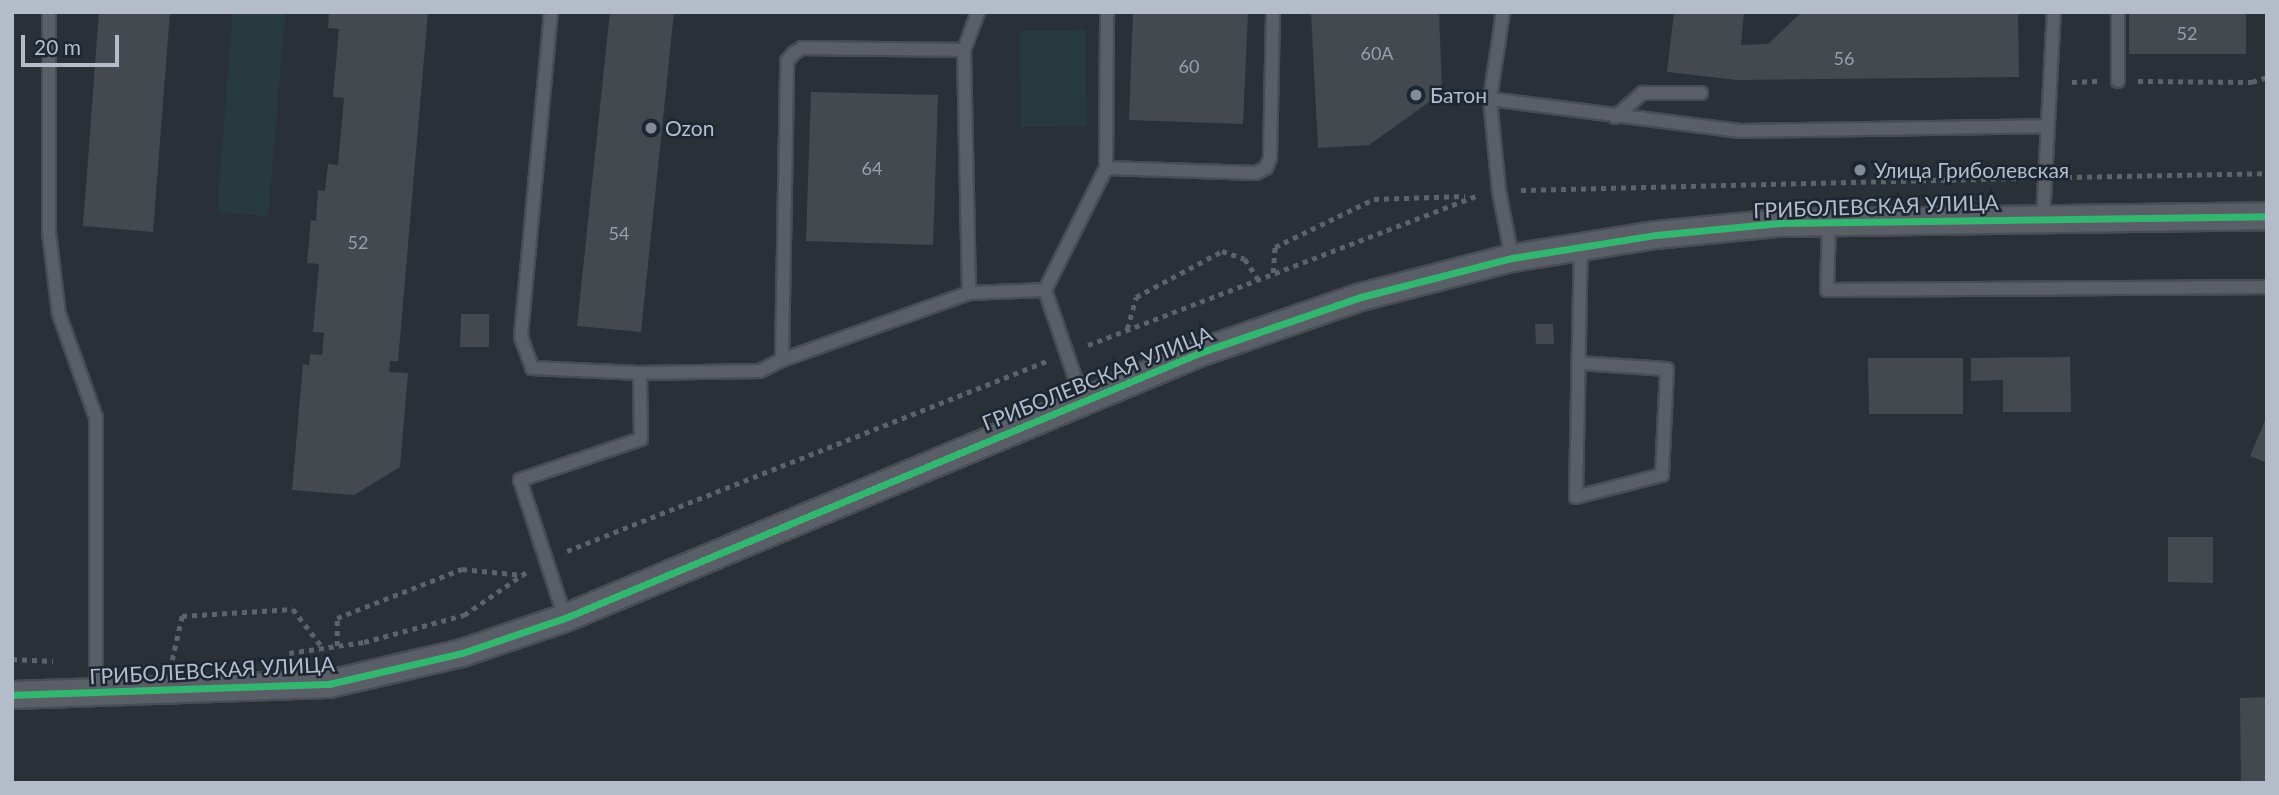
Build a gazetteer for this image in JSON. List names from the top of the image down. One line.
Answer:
{"streets":{"street":["ГРИБОЛЕВСКАЯ УЛИЦА"]},"places":["Батон","Ozon","Улица Гриболевская"],"house_numbers":["52","60А","56","60","64","54","52"],"scale_bar":"20 m"}
